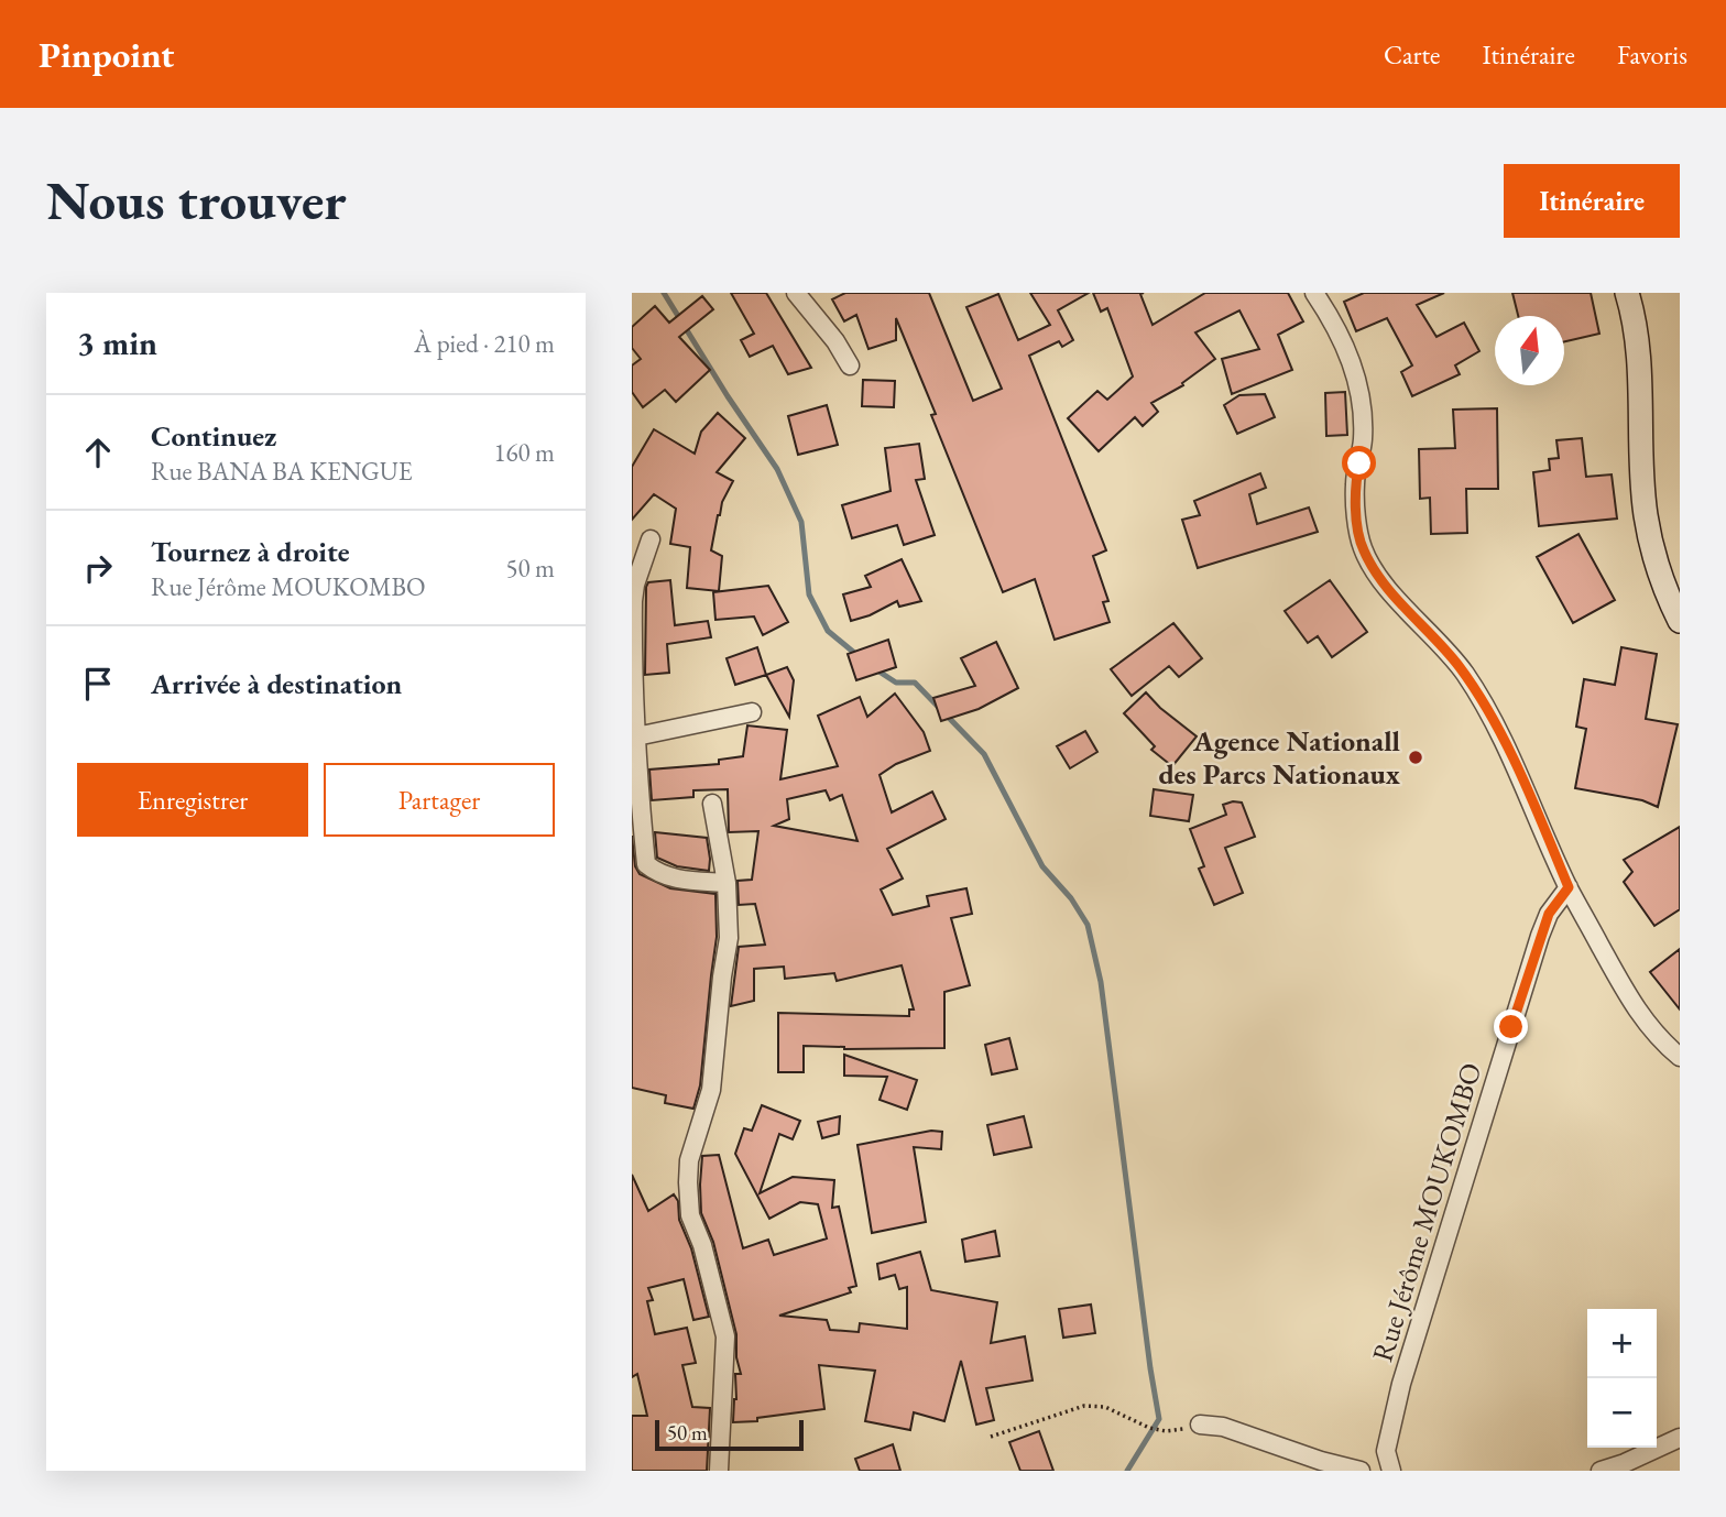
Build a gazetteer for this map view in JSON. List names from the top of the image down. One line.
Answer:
{"streets":{"street":["Rue Jérôme MOUKOMBO"]},"places":["Agence Nationall des Parcs Nationaux"],"scale_bar":"50 m","north":"top","page":{"header":"Pinpoint","nav":["Carte","Itinéraire","Favoris"],"buttons":["Itinéraire",["Enregistrer","Partager"]],"title":"Nous trouver","heading":["3 min","À pied · 210 m"],"list":[["Continuez","Rue BANA BA KENGUE","160 m"],["Tournez à droite","Rue Jérôme MOUKOMBO","50 m"],"Arrivée à destination"],"map_buttons":["+","−"],"scale":"50 m"}}
